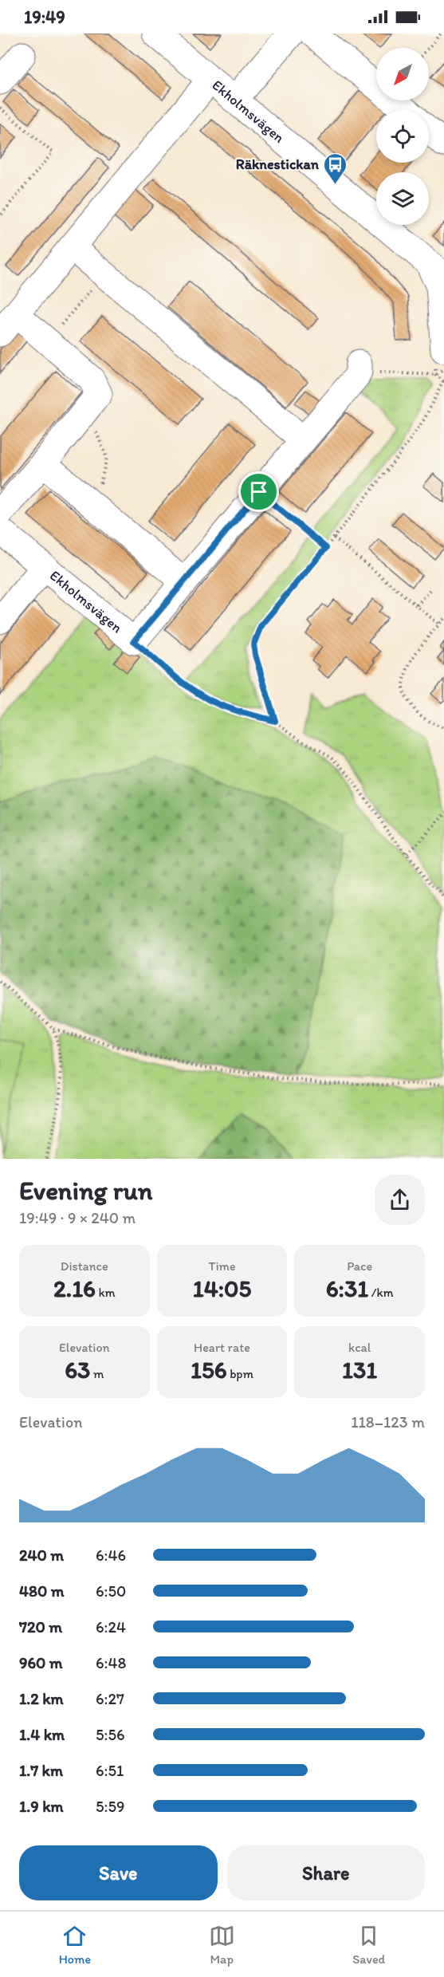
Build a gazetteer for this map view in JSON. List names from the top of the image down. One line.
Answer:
{"streets":{"street":["Ekholmsvägen"]},"places":{"bus stop":["Räknestickan"]},"north":"bottom left","page":{"status":"19:49","heading":["Evening run","19:49 · 9 × 240 m"],"stats":[["Distance","2.16 km"],["Time","14:05"],["Pace","6:31 /km"],["Elevation","63 m"],["Heart rate","156 bpm"],["kcal","131"]],"chart":["Elevation","118–123 m"],"list":[{"name":"240 m","note":"6:46"},{"name":"480 m","note":"6:50"},{"name":"720 m","note":"6:24"},{"name":"960 m","note":"6:48"},{"name":"1.2 km","note":"6:27"},{"name":"1.4 km","note":"5:56"},{"name":"1.7 km","note":"6:51"},{"name":"1.9 km","note":"5:59"}],"buttons":["Save","Share"],"tabs":["Home","Map","Saved"]}}
